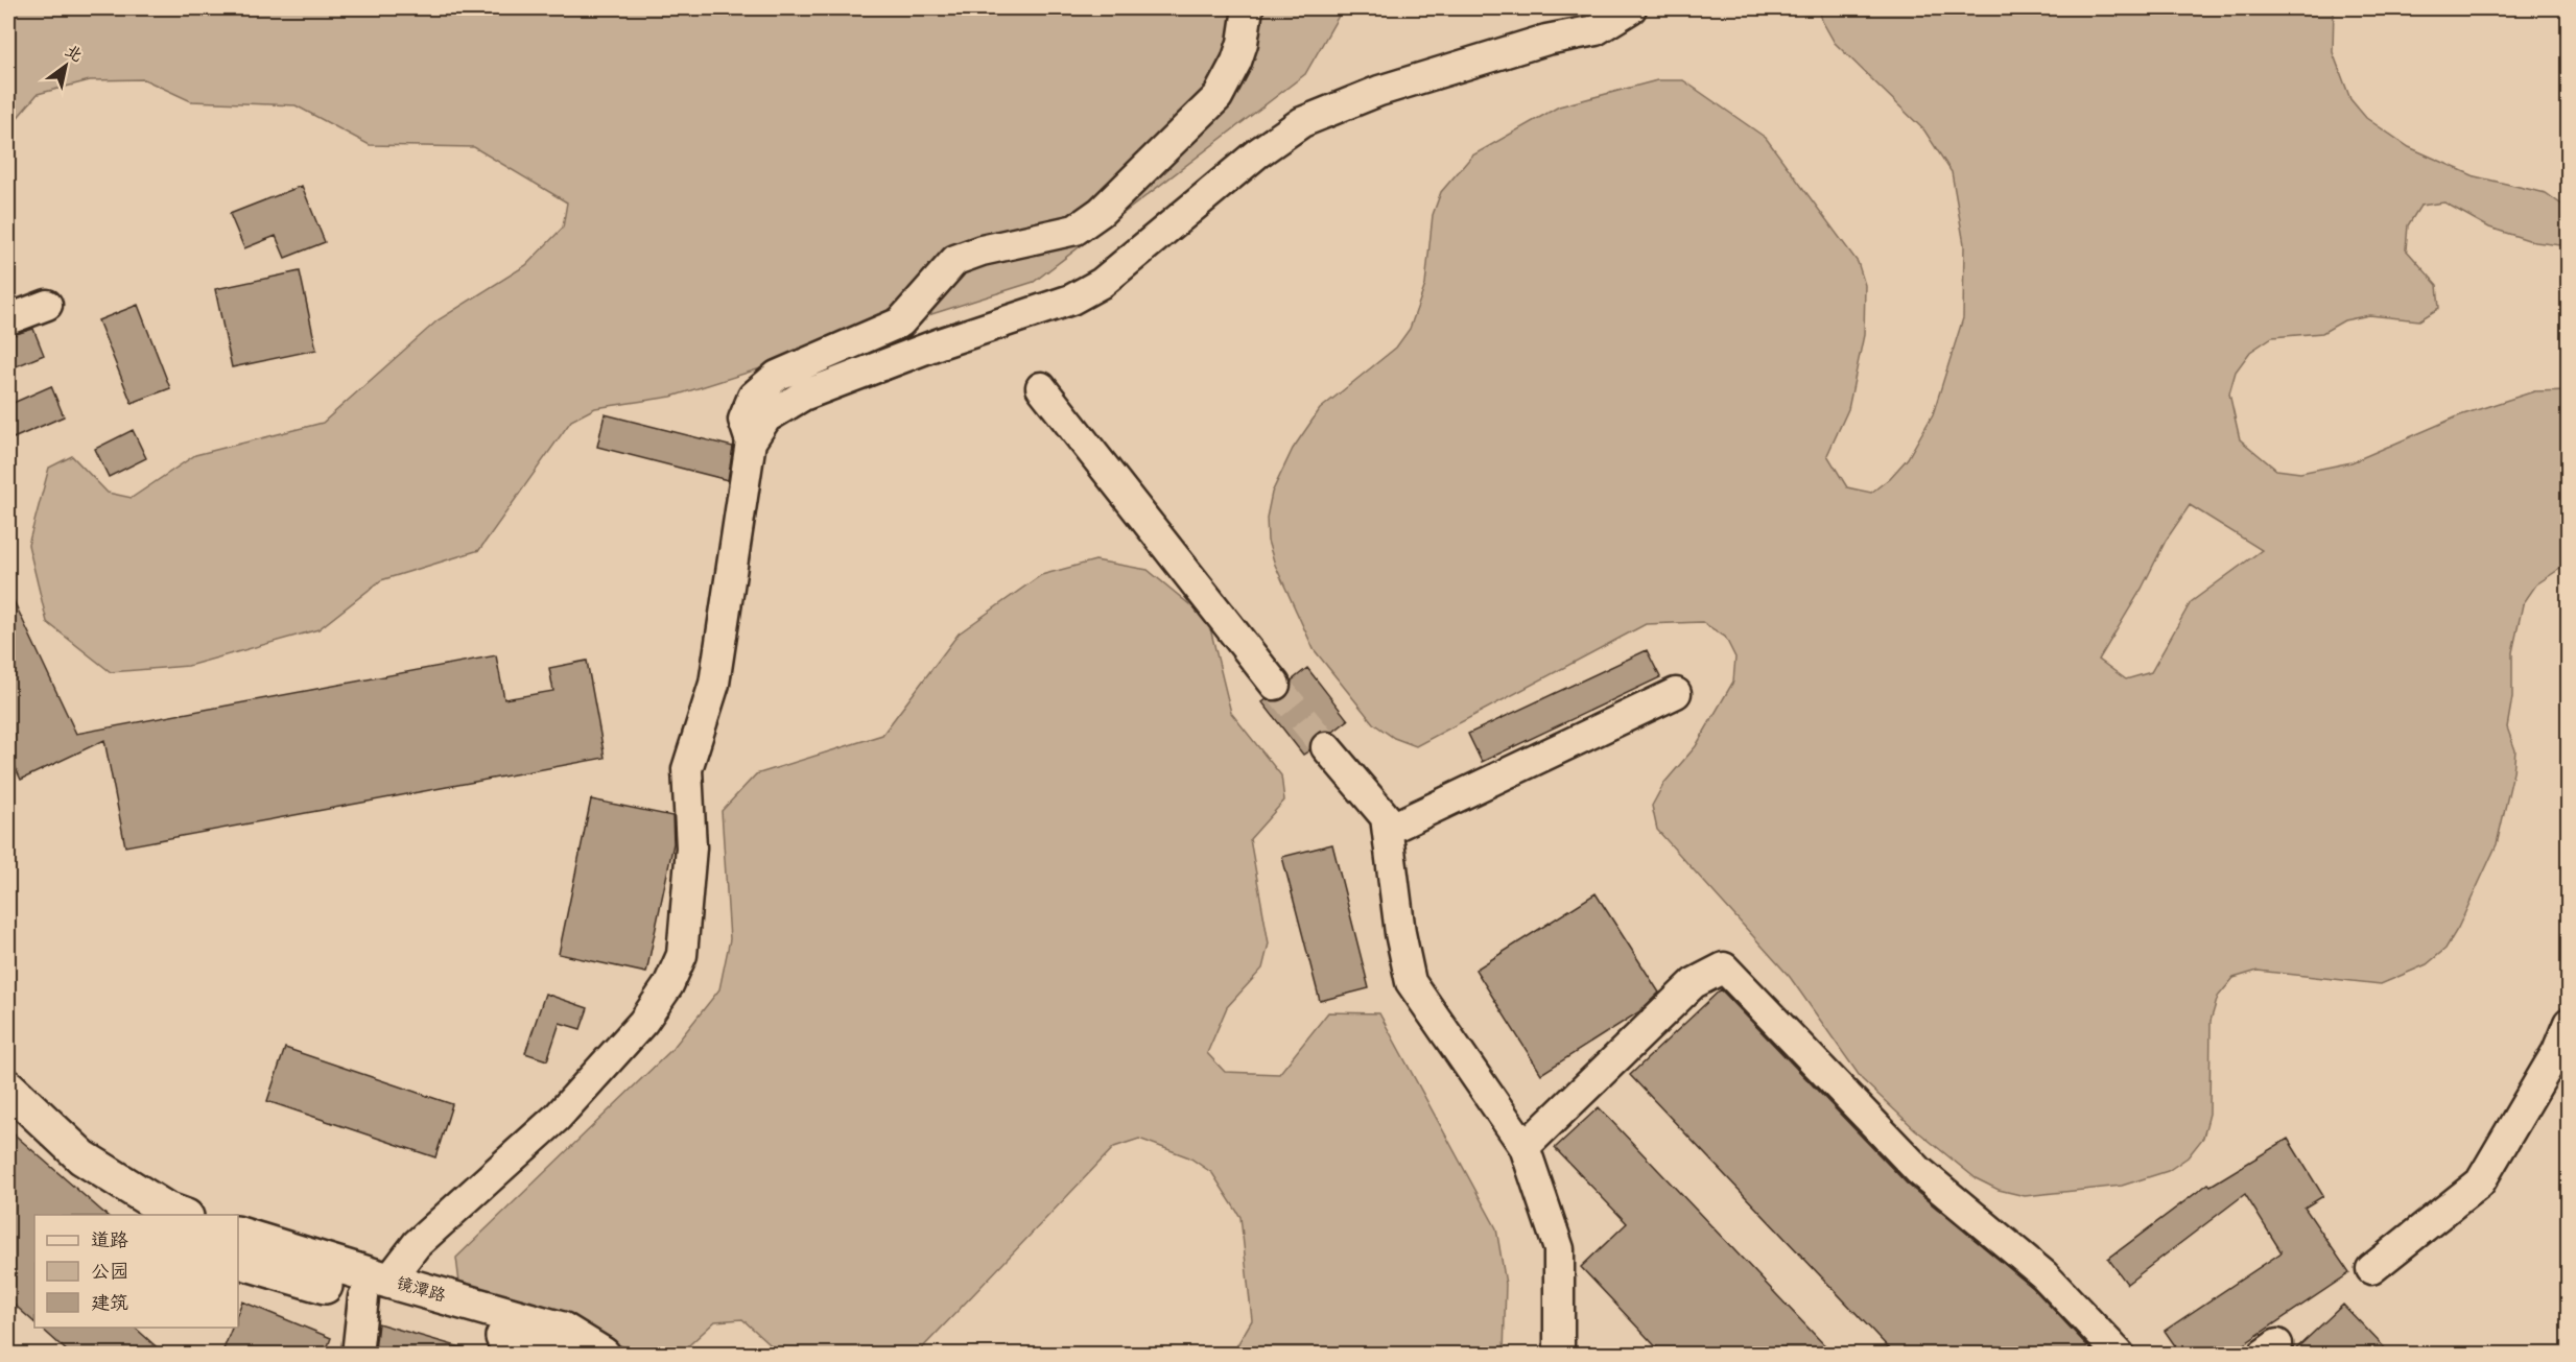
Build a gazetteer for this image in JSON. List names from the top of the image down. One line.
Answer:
{"streets":{"main road":["镜潭路"]},"legend":["道路","公园","建筑"],"north":"top right"}
